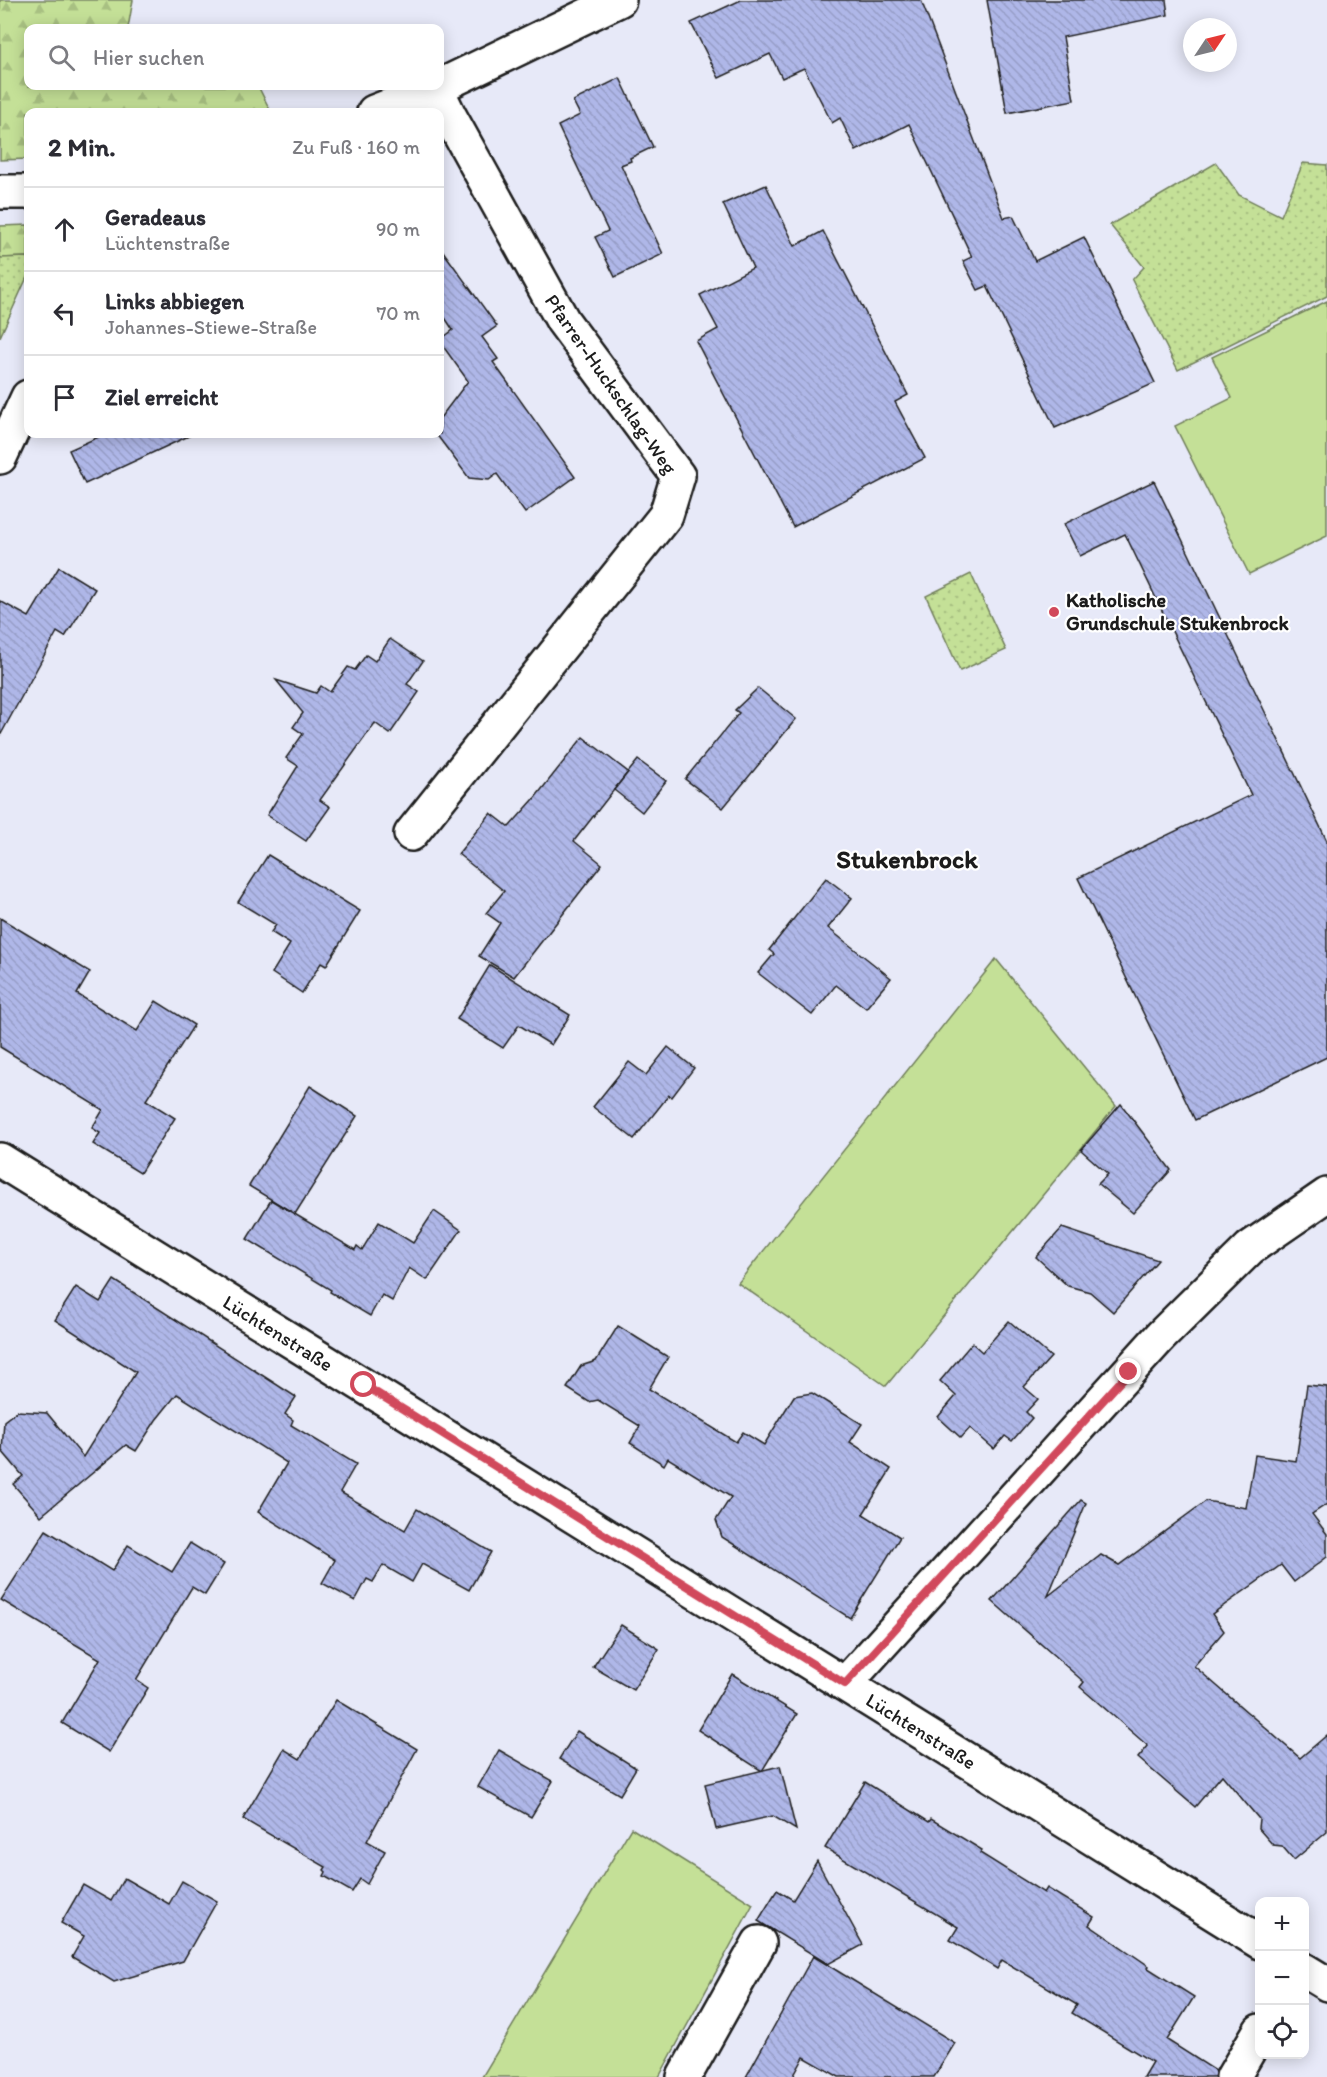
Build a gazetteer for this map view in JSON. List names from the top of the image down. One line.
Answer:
{"streets":{"street":["Pfarrer-Huckschlag-Weg","Lüchtenstraße"]},"districts":["Stukenbrock"],"places":["Katholische Grundschule Stukenbrock"],"north":"top right","page":{"search":"Hier suchen","heading":["2 Min.","Zu Fuß · 160 m"],"list":[["Geradeaus","Lüchtenstraße","90 m"],["Links abbiegen","Johannes-Stiewe-Straße","70 m"],"Ziel erreicht"],"map_buttons":["+","−"]}}
